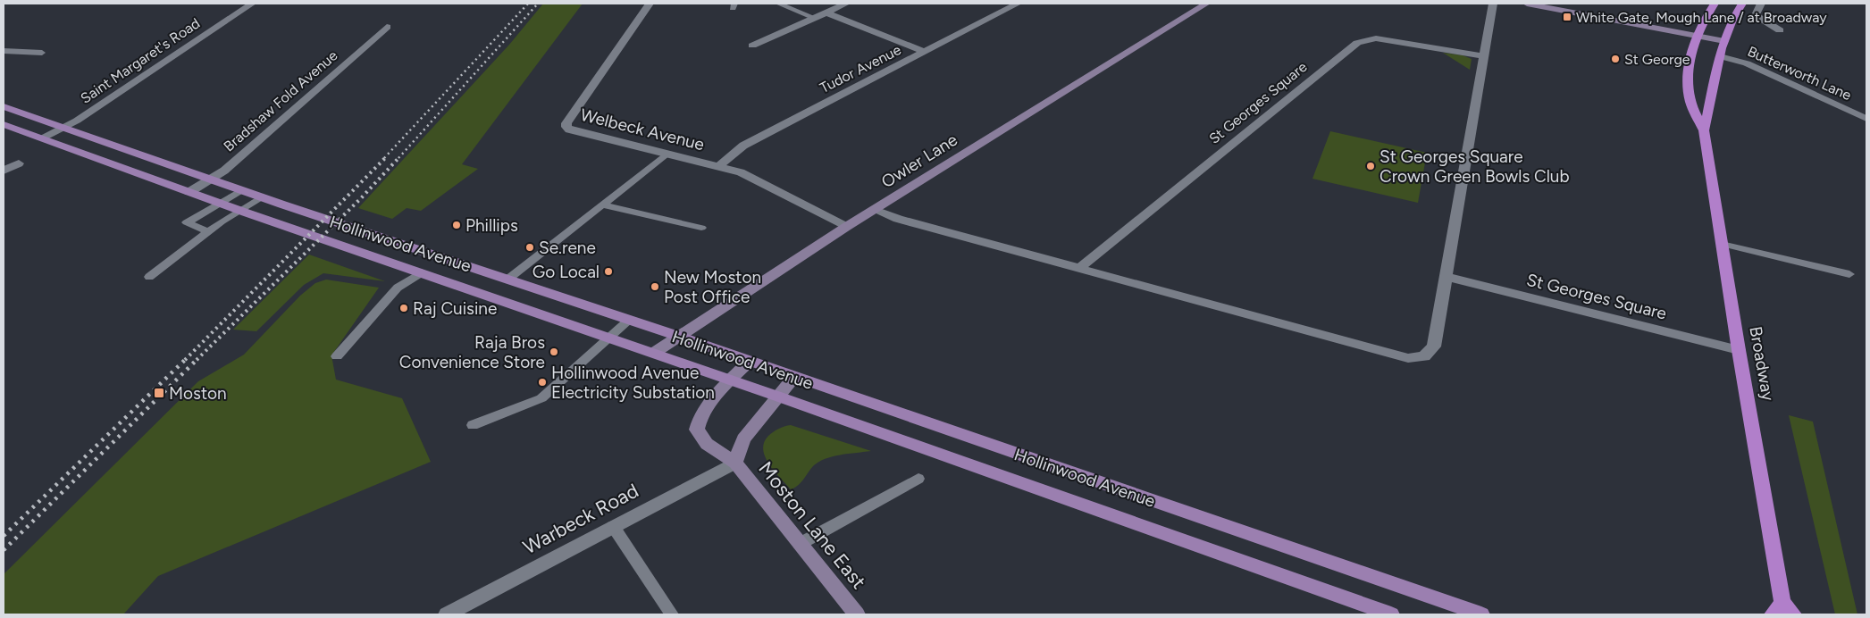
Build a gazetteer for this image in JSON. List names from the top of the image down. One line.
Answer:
{"streets":{"highway":["Broadway"],"main road":["Hollinwood Avenue"],"street":["Saint Margaret's Road","Tudor Avenue","Butterworth Lane","Bradshaw Fold Avenue","St Georges Square","Welbeck Avenue","Owler Lane","Warbeck Road","Moston Lane East"]},"crossings":[["Saint Margaret's Road","Hollinwood Avenue"],["Tudor Avenue","Welbeck Avenue"],["Butterworth Lane","Broadway"],["Bradshaw Fold Avenue","Hollinwood Avenue"],["St Georges Square","Broadway"],["Welbeck Avenue","Owler Lane"],["Owler Lane","Hollinwood Avenue"],["Hollinwood Avenue","Moston Lane East"],["Warbeck Road","Moston Lane East"]],"places":{"transit":["White Gate, Mough Lane / at Broadway","Moston"],"other":["St George","St Georges Square Crown Green Bowls Club","Phillips","Se.rene","Go Local","New Moston Post Office","Raj Cuisine","Raja Bros Convenience Store","Hollinwood Avenue Electricity Substation"]}}
